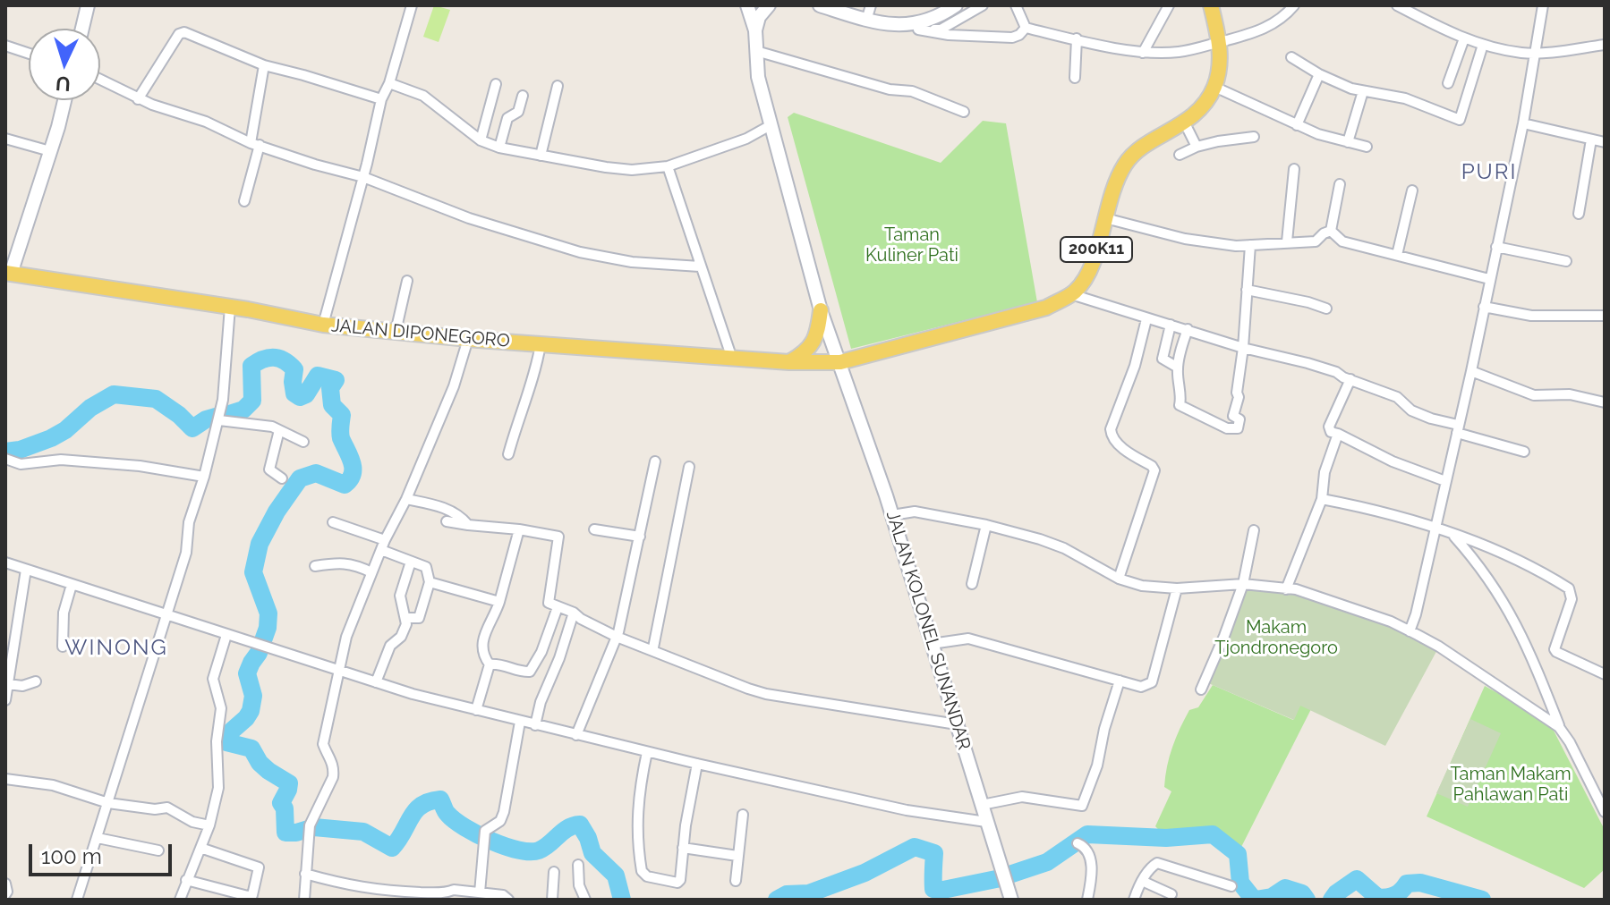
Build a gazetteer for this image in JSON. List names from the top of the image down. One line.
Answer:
{"streets":{"main road":["200K11","JALAN DIPONEGORO","JALAN KOLONEL SUNANDAR"]},"crossings":[["200K11","JALAN DIPONEGORO"],["JALAN DIPONEGORO","JALAN KOLONEL SUNANDAR"]],"districts":["PURI","WINONG"],"parks":["Taman Kuliner Pati","Makam Tjondronegoro","Taman Makam Pahlawan Pati"],"scale_bar":"100 m","north":"bottom"}
